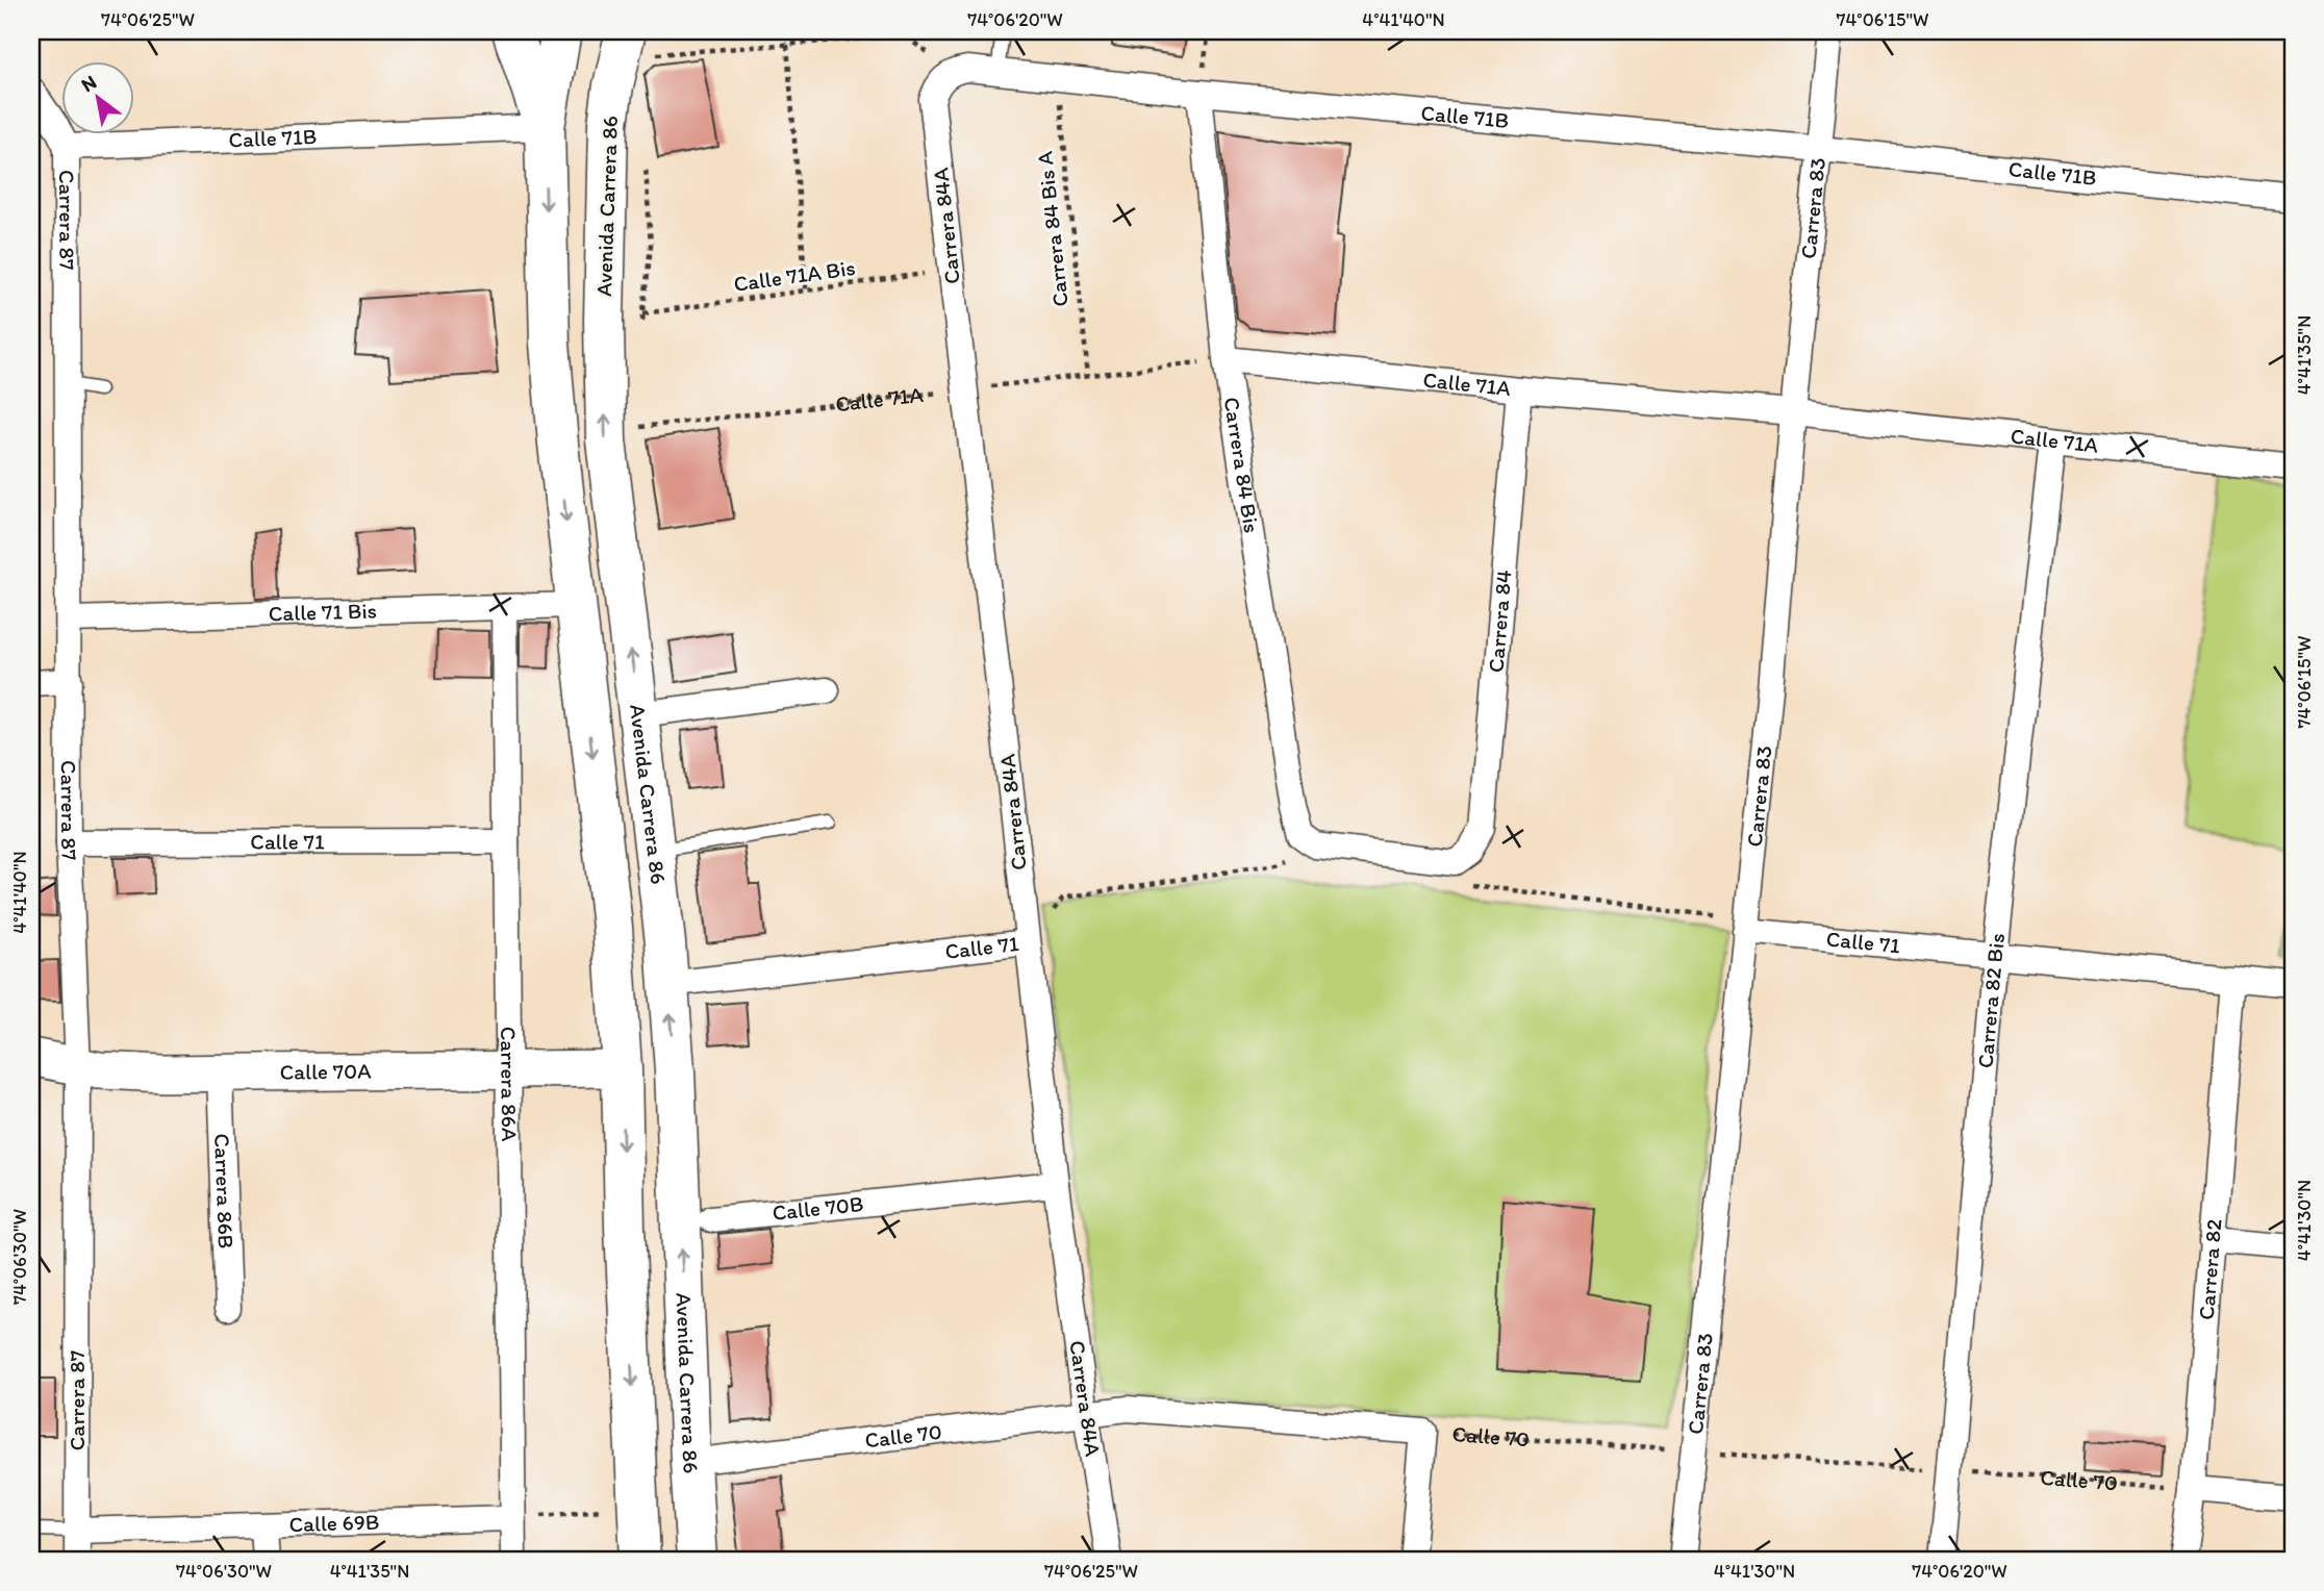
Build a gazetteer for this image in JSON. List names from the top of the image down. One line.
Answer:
{"streets":{"main road":["Avenida Carrera 86"],"street":["Calle 71B","Carrera 83","Carrera 87","Carrera 84A","Calle 71A","Carrera 84 Bis","Calle 71 Bis","Carrera 84","Calle 71","Carrera 82 Bis","Calle 70A","Carrera 86A","Carrera 86B","Calle 70B","Carrera 82","Calle 70","Calle 69B"],"path":["Carrera 84 Bis A","Calle 71A Bis"]},"crossings":[["Calle 71B","Carrera 83"],["Calle 71B","Carrera 87"],["Calle 71B","Carrera 84A"],["Calle 71B","Carrera 84 Bis A"],["Calle 71B","Carrera 84 Bis"],["Avenida Carrera 86","Calle 71"],["Avenida Carrera 86","Calle 70"],["Carrera 83","Calle 71A"],["Carrera 83","Calle 71"],["Carrera 83","Calle 70"],["Carrera 87","Calle 71 Bis"],["Carrera 87","Calle 71"],["Carrera 87","Calle 70A"],["Carrera 87","Calle 69B"],["Carrera 84A","Calle 71A Bis"],["Carrera 84A","Calle 71A"],["Carrera 84A","Calle 71"],["Carrera 84A","Calle 70B"],["Carrera 84A","Calle 70"],["Carrera 84 Bis A","Calle 71A"],["Calle 71A","Carrera 84 Bis"],["Calle 71A","Carrera 84"],["Calle 71A","Carrera 82 Bis"],["Carrera 84 Bis","Calle 71"],["Calle 71 Bis","Carrera 86A"],["Calle 71","Carrera 82 Bis"],["Calle 71","Carrera 86A"],["Calle 71","Carrera 82"],["Carrera 82 Bis","Calle 70"],["Calle 70A","Carrera 86A"],["Calle 70A","Carrera 86B"],["Carrera 86A","Calle 69B"],["Carrera 82","Calle 70"]],"north":"top left","coordinates":["74°06'25\"W","74°06'20\"W","4°41'40\"N","74°06'15\"W","4°41'35\"N","4°41'30\"N","74°06'30\"W"]}
